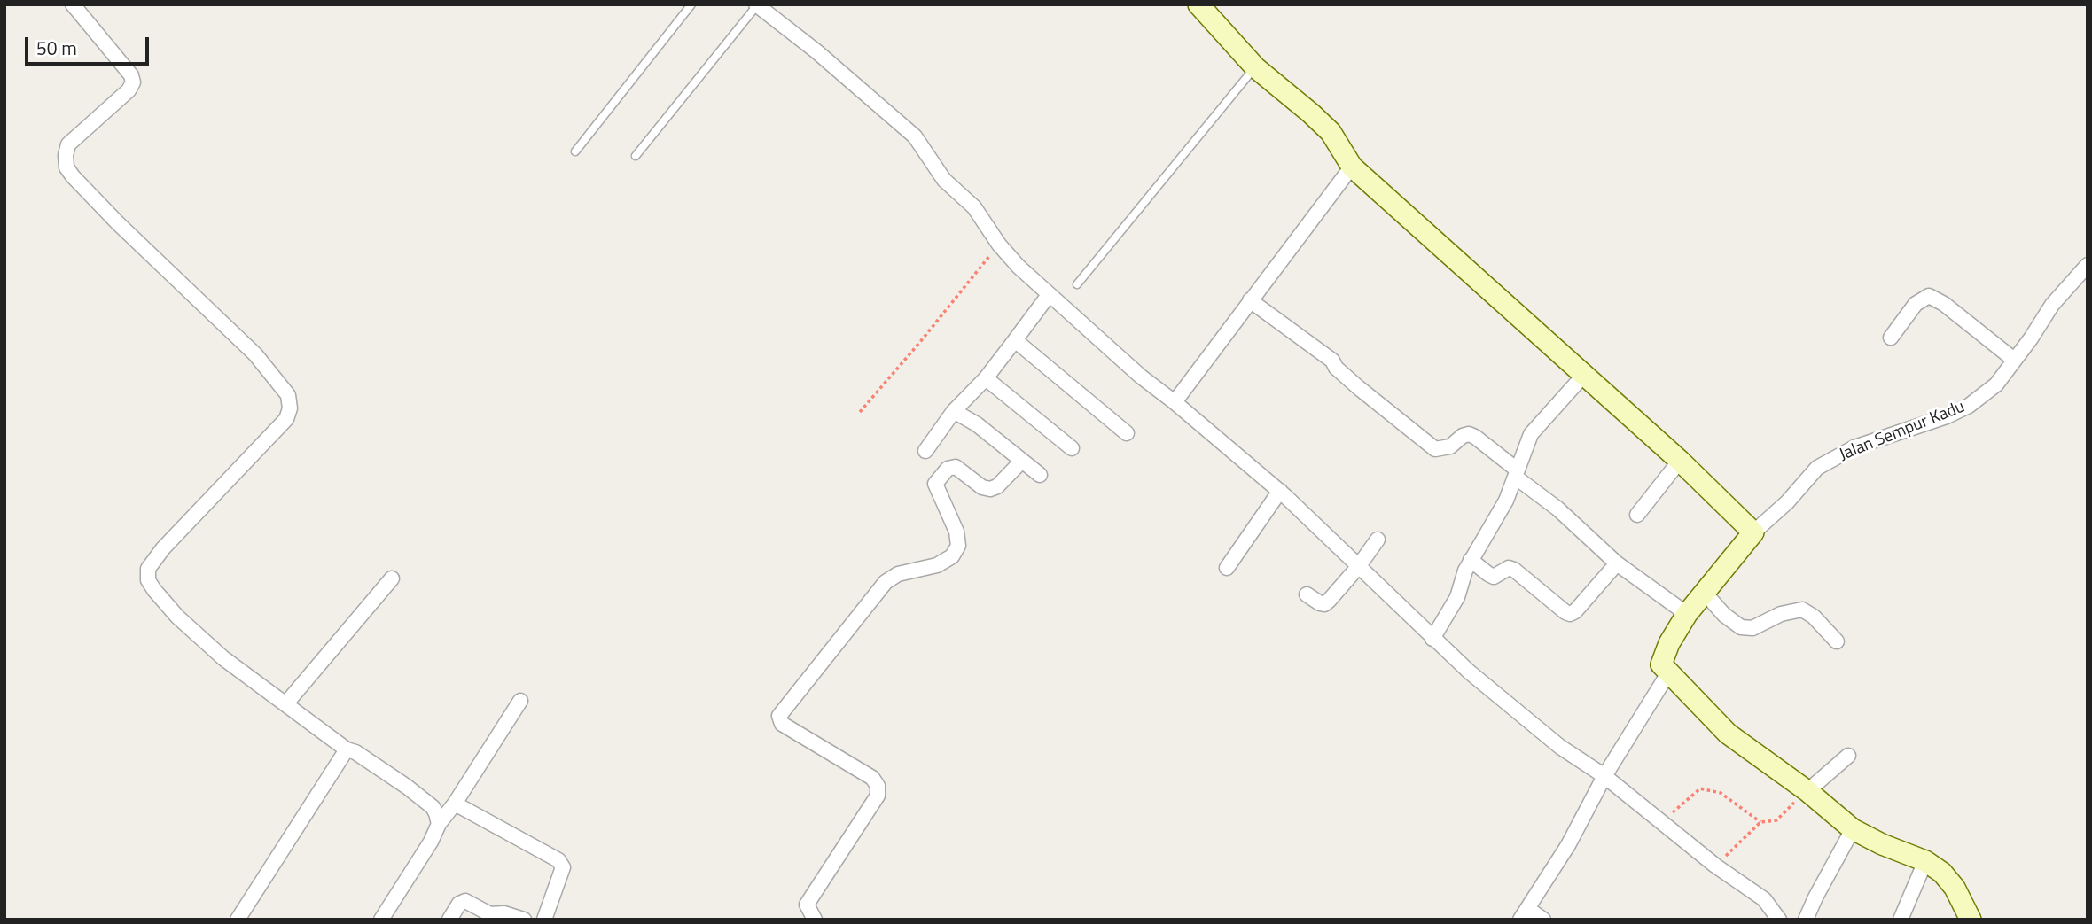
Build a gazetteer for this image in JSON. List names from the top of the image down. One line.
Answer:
{"streets":{"street":["Jalan Sempur Kadu"]},"scale_bar":"50 m"}
